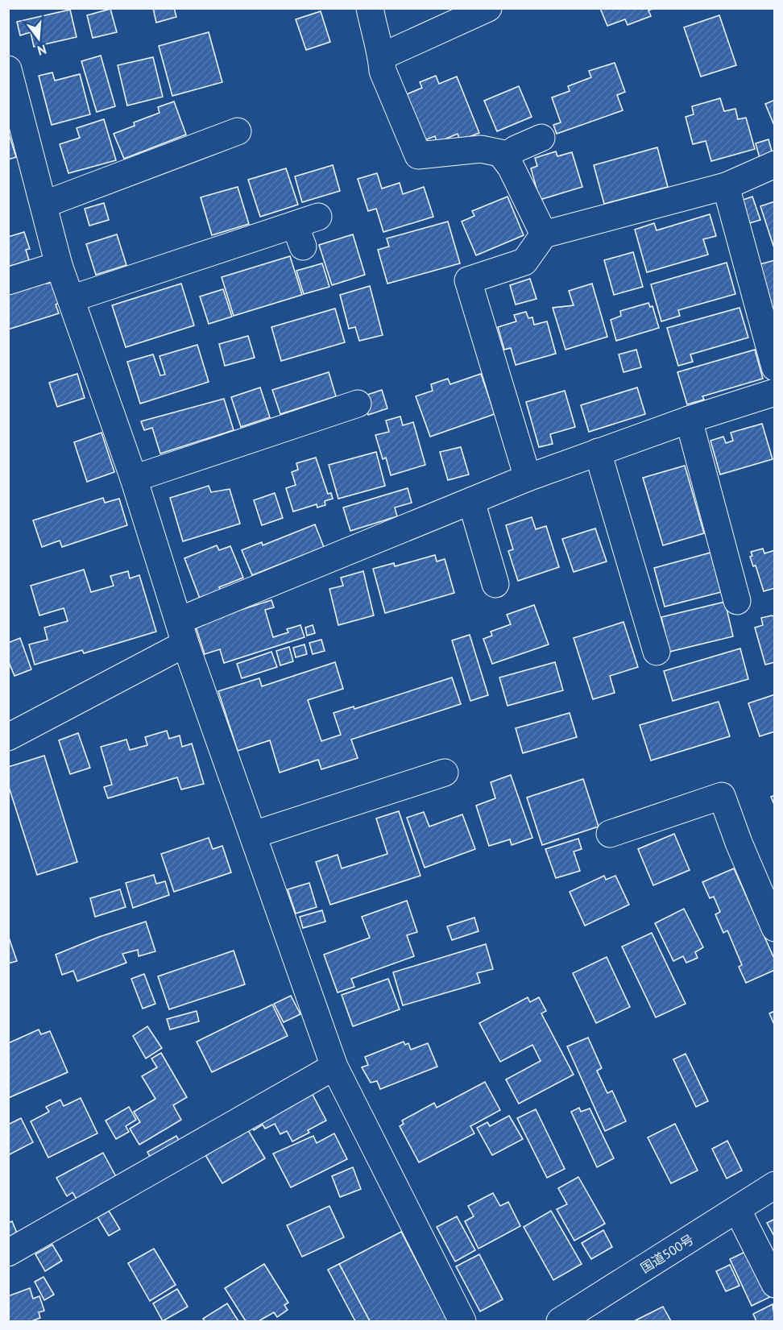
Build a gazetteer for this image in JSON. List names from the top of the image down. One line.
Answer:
{"streets":{"main road":["国道500号"]},"north":"bottom"}
